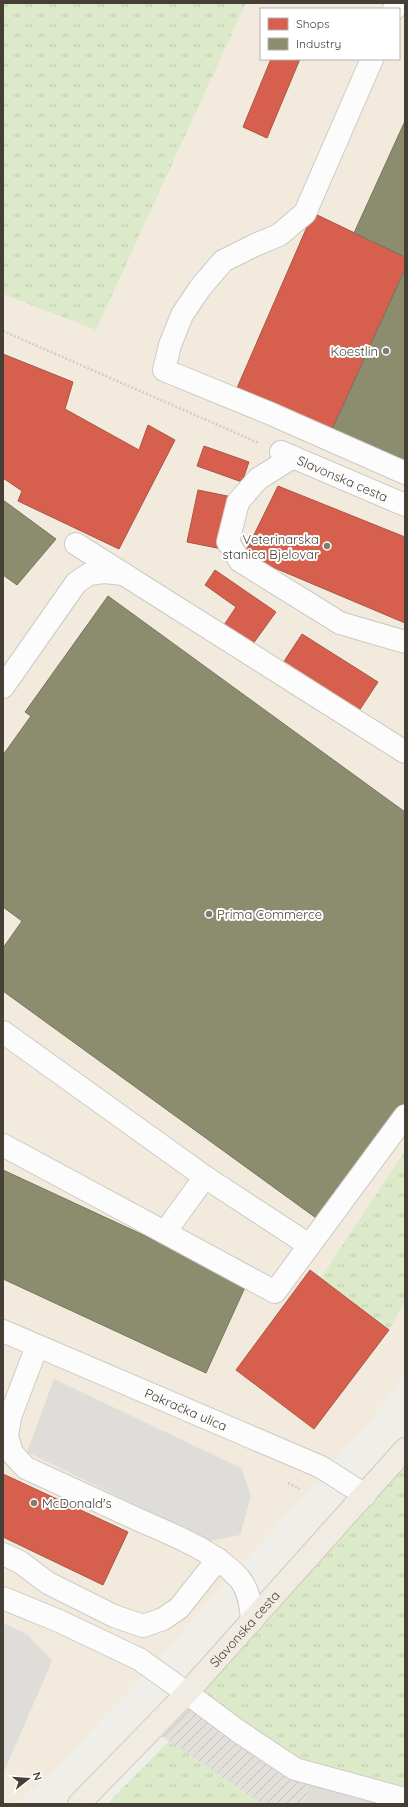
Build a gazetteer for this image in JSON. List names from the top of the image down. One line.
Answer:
{"streets":{"main road":["Slavonska cesta"],"street":["Pakračka ulica"]},"crossings":[["Slavonska cesta","Pakračka ulica"]],"places":["Koestlin","Veterinarska stanica Bjelovar","Prima Commerce","McDonald's"],"legend":["Shops","Industry"],"north":"right"}
